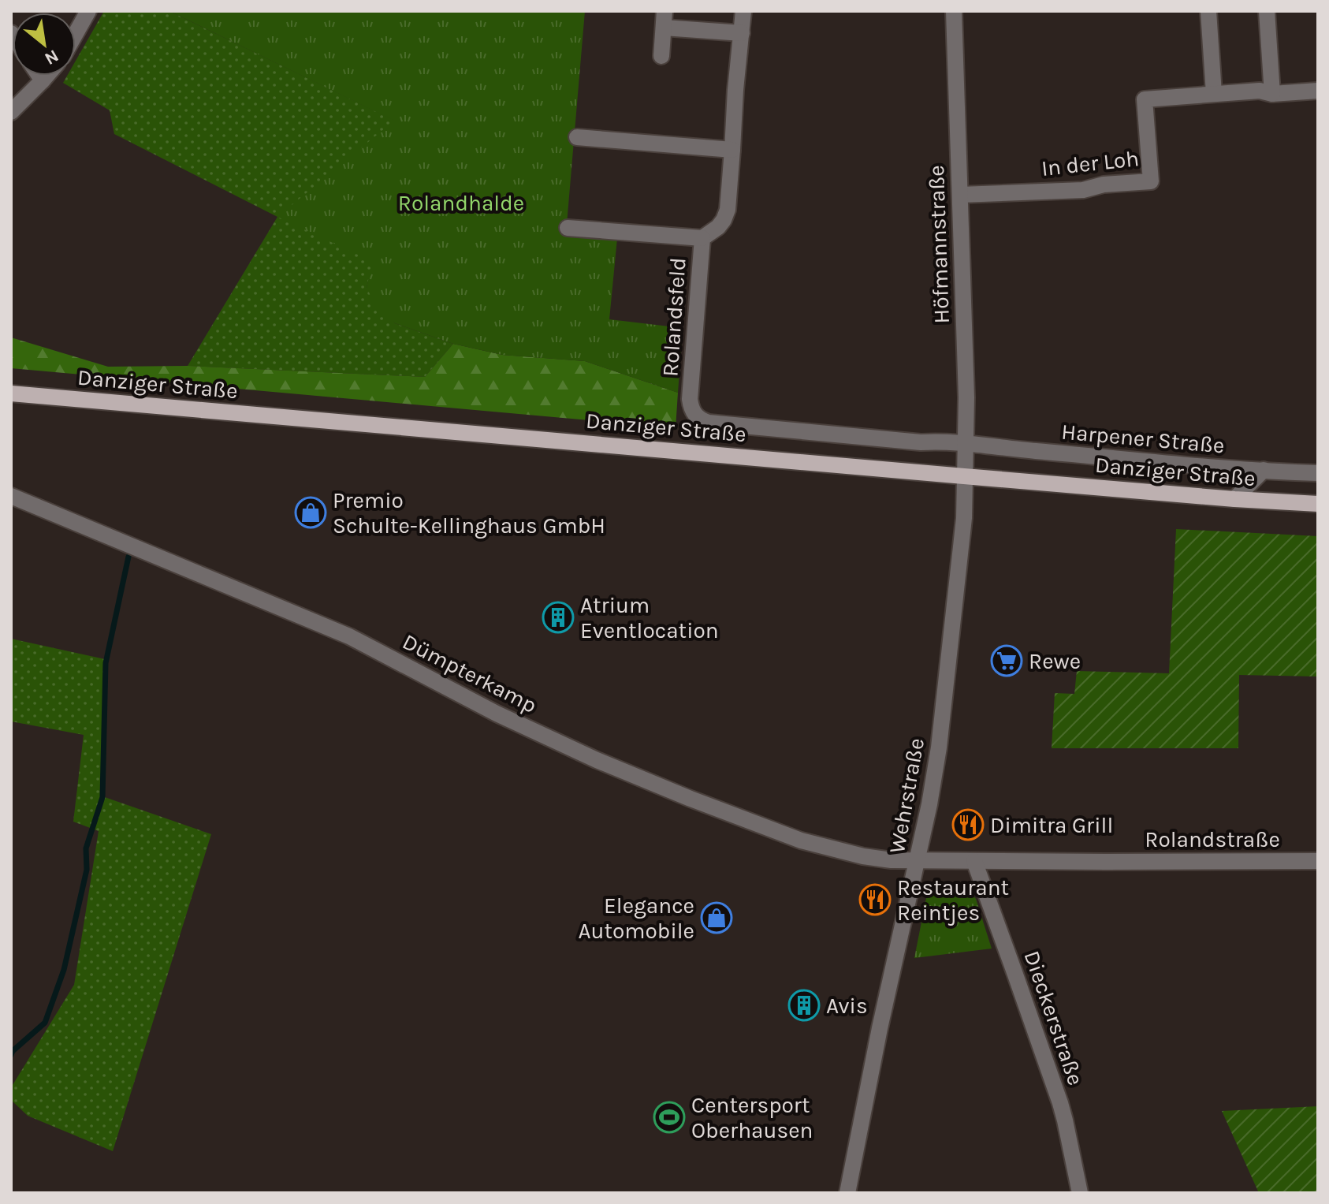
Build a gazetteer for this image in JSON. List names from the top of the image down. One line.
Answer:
{"streets":{"main road":["Danziger Straße"],"street":["In der Loh","Höfmannstraße","Rolandsfeld","Harpener Straße","Dümpterkamp","Wehrstraße","Rolandstraße","Dieckerstraße"]},"crossings":[["In der Loh","Höfmannstraße"],["Höfmannstraße","Danziger Straße"],["Höfmannstraße","Harpener Straße"],["Höfmannstraße","Wehrstraße"],["Rolandsfeld","Danziger Straße"],["Danziger Straße","Harpener Straße"],["Danziger Straße","Wehrstraße"],["Dümpterkamp","Wehrstraße"],["Dümpterkamp","Rolandstraße"],["Wehrstraße","Rolandstraße"],["Rolandstraße","Dieckerstraße"]],"parks":["Rolandhalde"],"places":{"shop":["Premio Schulte-Kellinghaus GmbH","Elegance Automobile"],"building":["Atrium Eventlocation","Avis"],"supermarket":["Rewe"],"restaurant":["Dimitra Grill","Restaurant Reintjes"],"sports":["Centersport Oberhausen"]},"north":"bottom right"}
